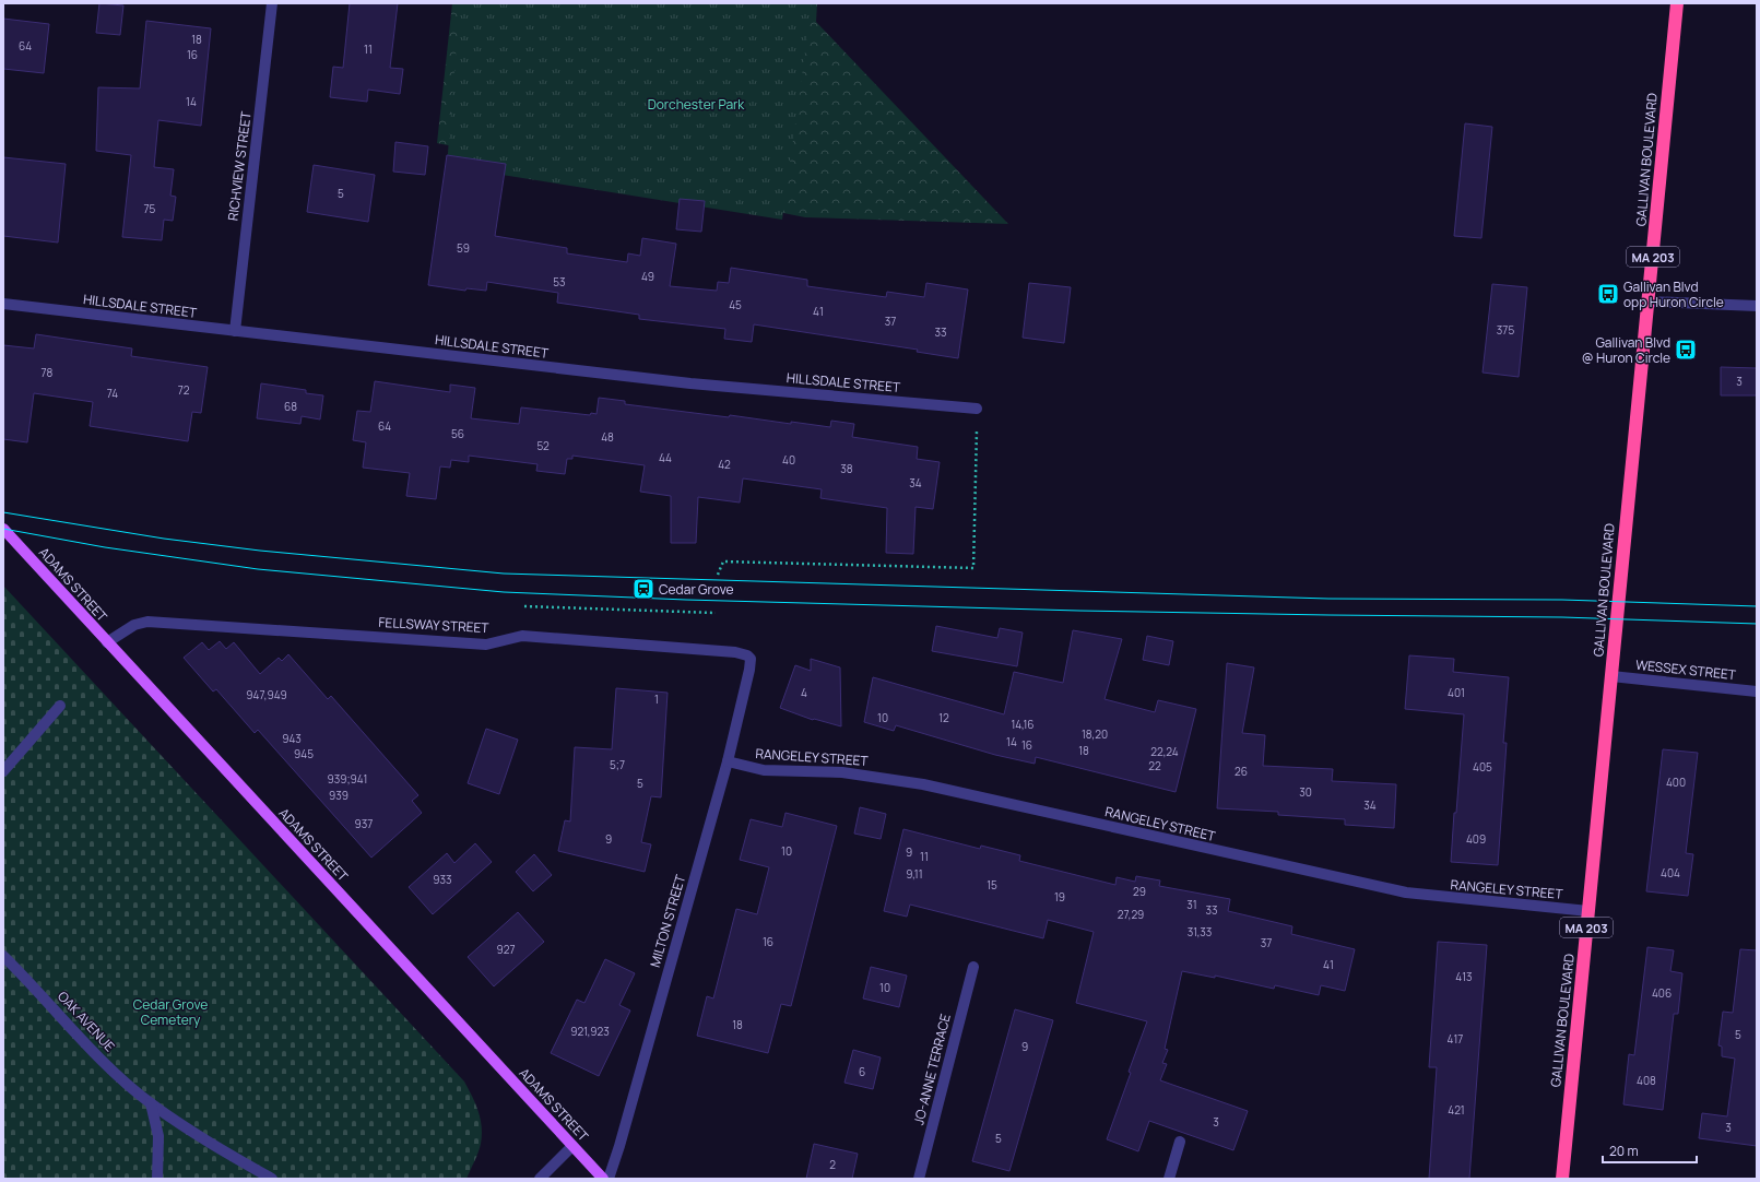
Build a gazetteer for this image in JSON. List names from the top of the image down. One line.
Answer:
{"streets":{"highway":["GALLIVAN BOULEVARD","MA 203"],"main road":["ADAMS STREET"],"street":["RICHVIEW STREET","HILLSDALE STREET","FELLSWAY STREET","WESSEX STREET","RANGELEY STREET","MILTON STREET","OAK AVENUE","JO-ANNE TERRACE"]},"crossings":[["GALLIVAN BOULEVARD","WESSEX STREET"],["GALLIVAN BOULEVARD","RANGELEY STREET"],["RICHVIEW STREET","HILLSDALE STREET"],["ADAMS STREET","FELLSWAY STREET"],["FELLSWAY STREET","MILTON STREET"],["RANGELEY STREET","MILTON STREET"]],"parks":["Dorchester Park","Cedar Grove Cemetery"],"places":{"bus stop":["Gallivan Blvd opp Huron Circle","Gallivan Blvd @ Huron Circle"],"station":["Cedar Grove"]},"house_numbers":["18","64","11","16","14","5","75","59","49","53","45","41","37","375","33","78","3","72","74","68","64","56","48","52","44","40","42","38","34","4","401","947,949","1","10","12","14,16","18,20","943","14","16","18","22,24","945","5;7","22","405","26","939;941","400","5","30","939","34","937","9","409","10","9","11","404","9,11","933","15","29","19","31","33","27,29","31,33","16","37","927","41","413","10","406","18","921,923","5","417","9","6","408","421","3","3","5","2"],"scale_bar":"20 m"}
